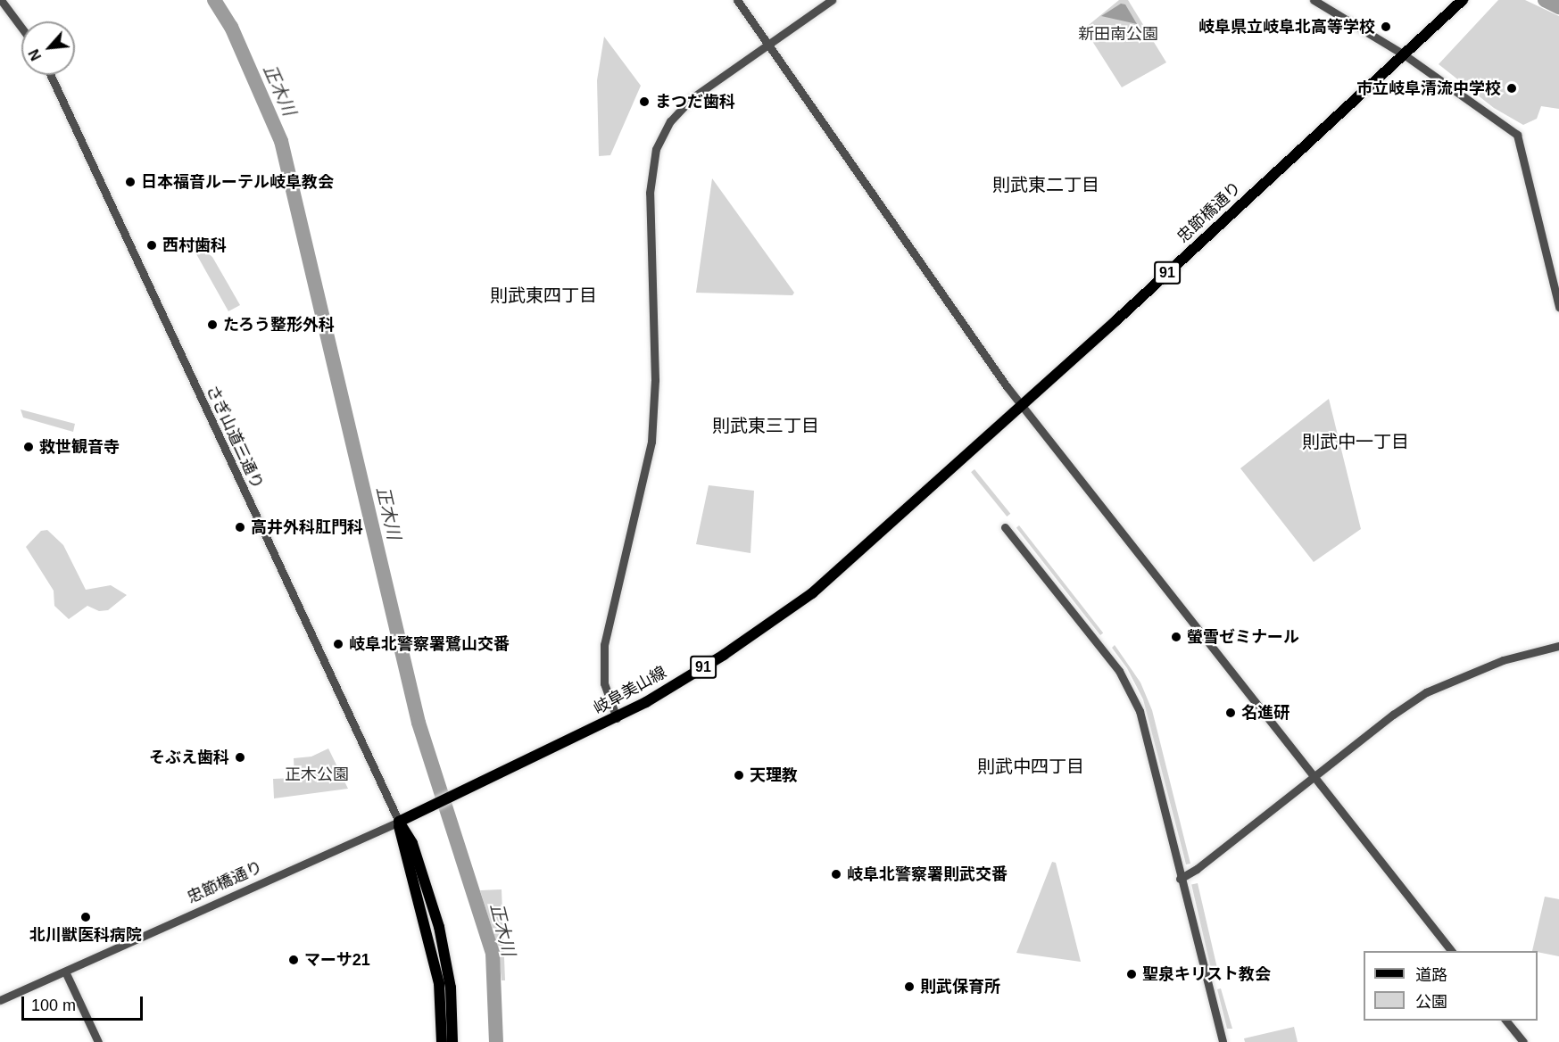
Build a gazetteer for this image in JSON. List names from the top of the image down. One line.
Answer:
{"streets":{"main road":["忠節橋通り","91","岐阜美山線"],"street":["さぎ山道三通り"]},"crossings":[["忠節橋通り","さぎ山道三通り"],["忠節橋通り","岐阜美山線"],["さぎ山道三通り","岐阜美山線"]],"districts":["則武東二丁目","則武東四丁目","則武東三丁目","則武中一丁目","則武中四丁目"],"water":["正木川"],"parks":["新田南公園","正木公園"],"places":["岐阜県立岐阜北高等学校","市立岐阜清流中学校","まつだ歯科","日本福音ルーテル岐阜教会","西村歯科","たろう整形外科","救世観音寺","高井外科肛門科","螢雪ゼミナール","岐阜北警察署鷺山交番","名進研","そぶえ歯科","天理教","岐阜北警察署則武交番","北川獣医科病院","マーサ21","聖泉キリスト教会","則武保育所"],"legend":["道路","公園"],"scale_bar":"100 m","north":"bottom left"}
